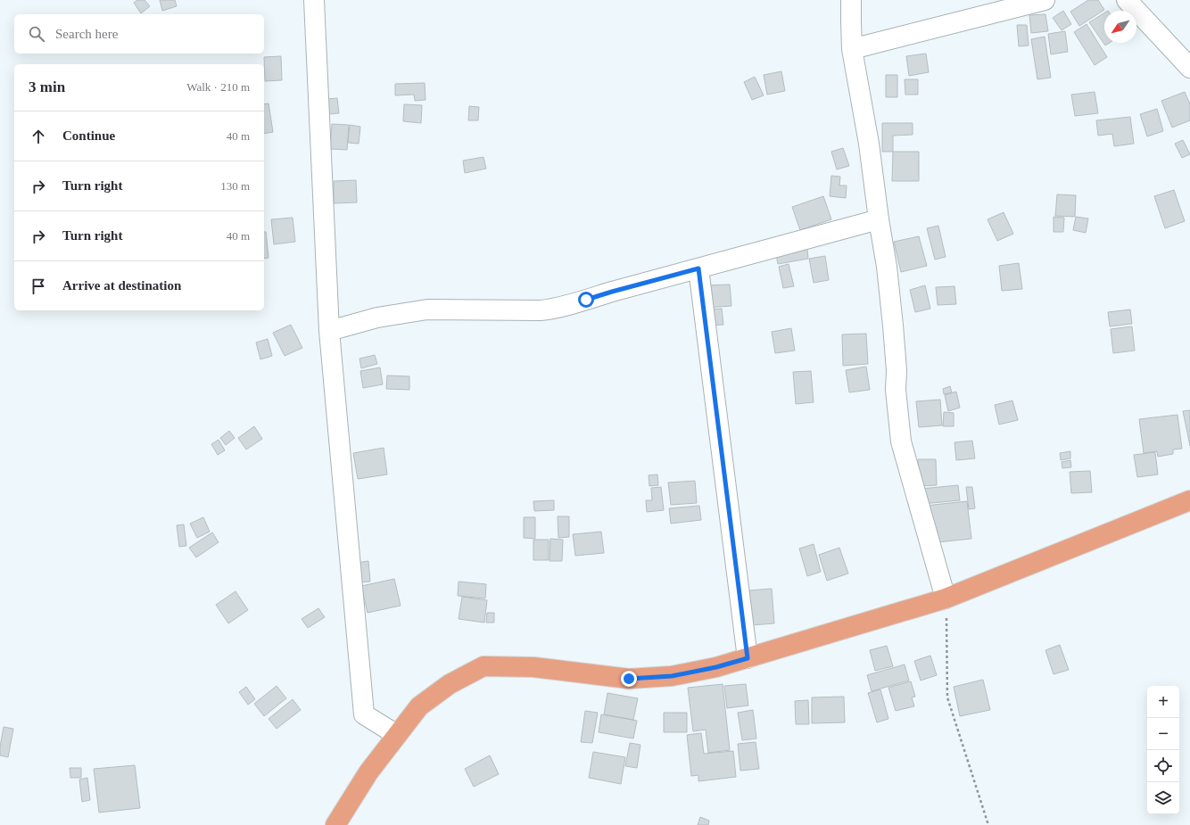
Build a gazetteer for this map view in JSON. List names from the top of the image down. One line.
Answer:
{"north":"bottom left","page":{"search":"Search here","heading":["3 min","Walk · 210 m"],"list":[["Continue","40 m"],["Turn right","130 m"],["Turn right","40 m"],"Arrive at destination"],"map_buttons":["+","−"]}}
